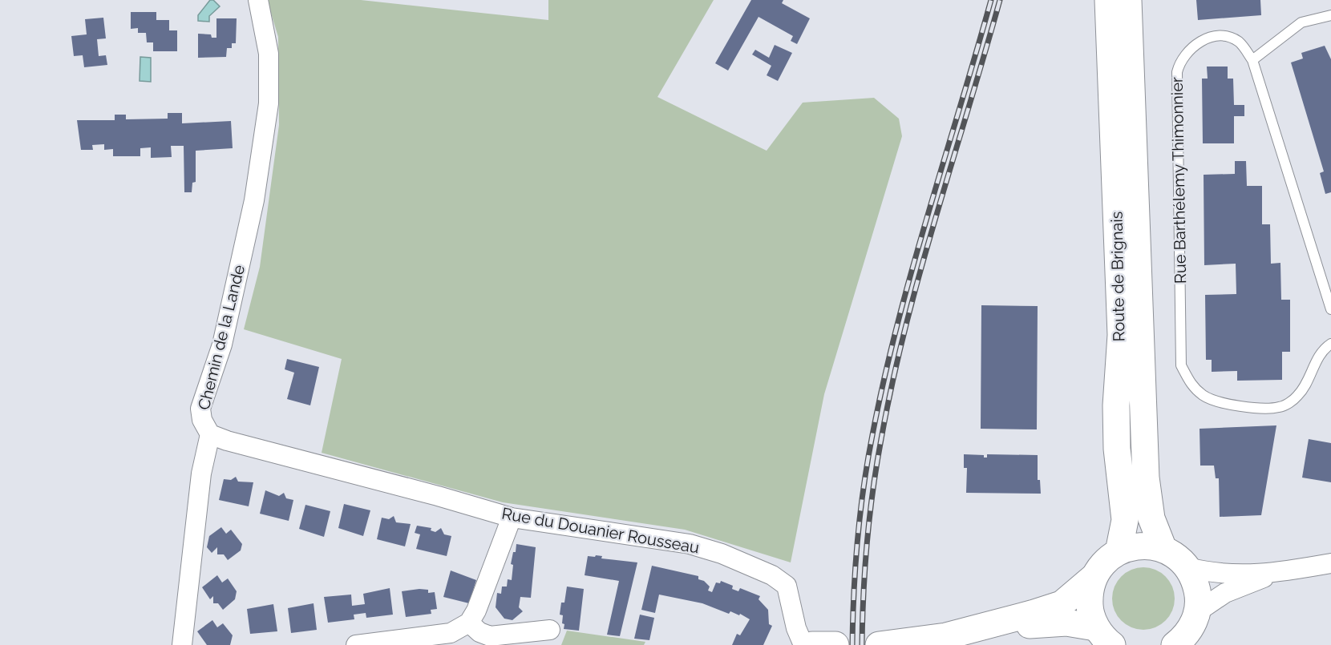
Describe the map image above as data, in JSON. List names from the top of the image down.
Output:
{
  "streets": {
    "main road": ["Route de Brignais"],
    "street": ["Chemin de la Lande", "Rue du Douanier Rousseau"],
    "lane": ["Rue Barthélemy Thimonnier"]
  },
  "crossings": [
    ["Chemin de la Lande", "Rue du Douanier Rousseau"]
  ]
}
